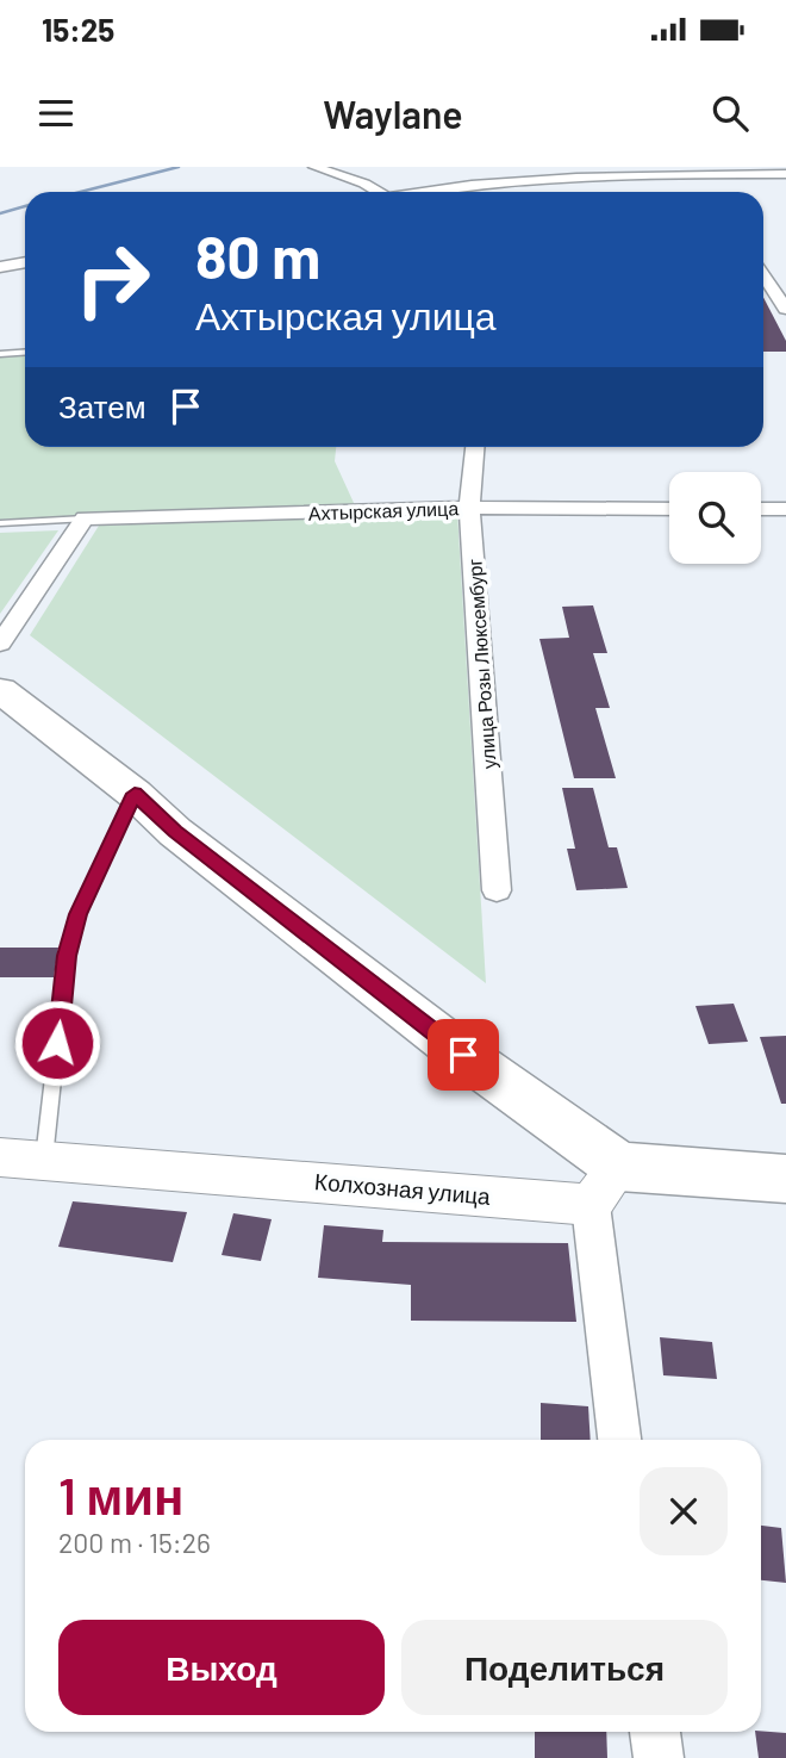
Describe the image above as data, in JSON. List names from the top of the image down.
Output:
{
  "streets": {
    "highway": ["Колхозная улица"],
    "street": ["Ахтырская улица", "улица Розы Люксембург"]
  },
  "crossings": [
    ["Ахтырская улица", "улица Розы Люксембург"]
  ],
  "page": {
    "status": "15:25",
    "header": "Waylane",
    "turn": ["80 m", "Ахтырская улица"],
    "then": "Затем",
    "heading": ["1 мин", "200 m · 15:26"],
    "buttons": ["Выход", "Поделиться"]
  }
}
